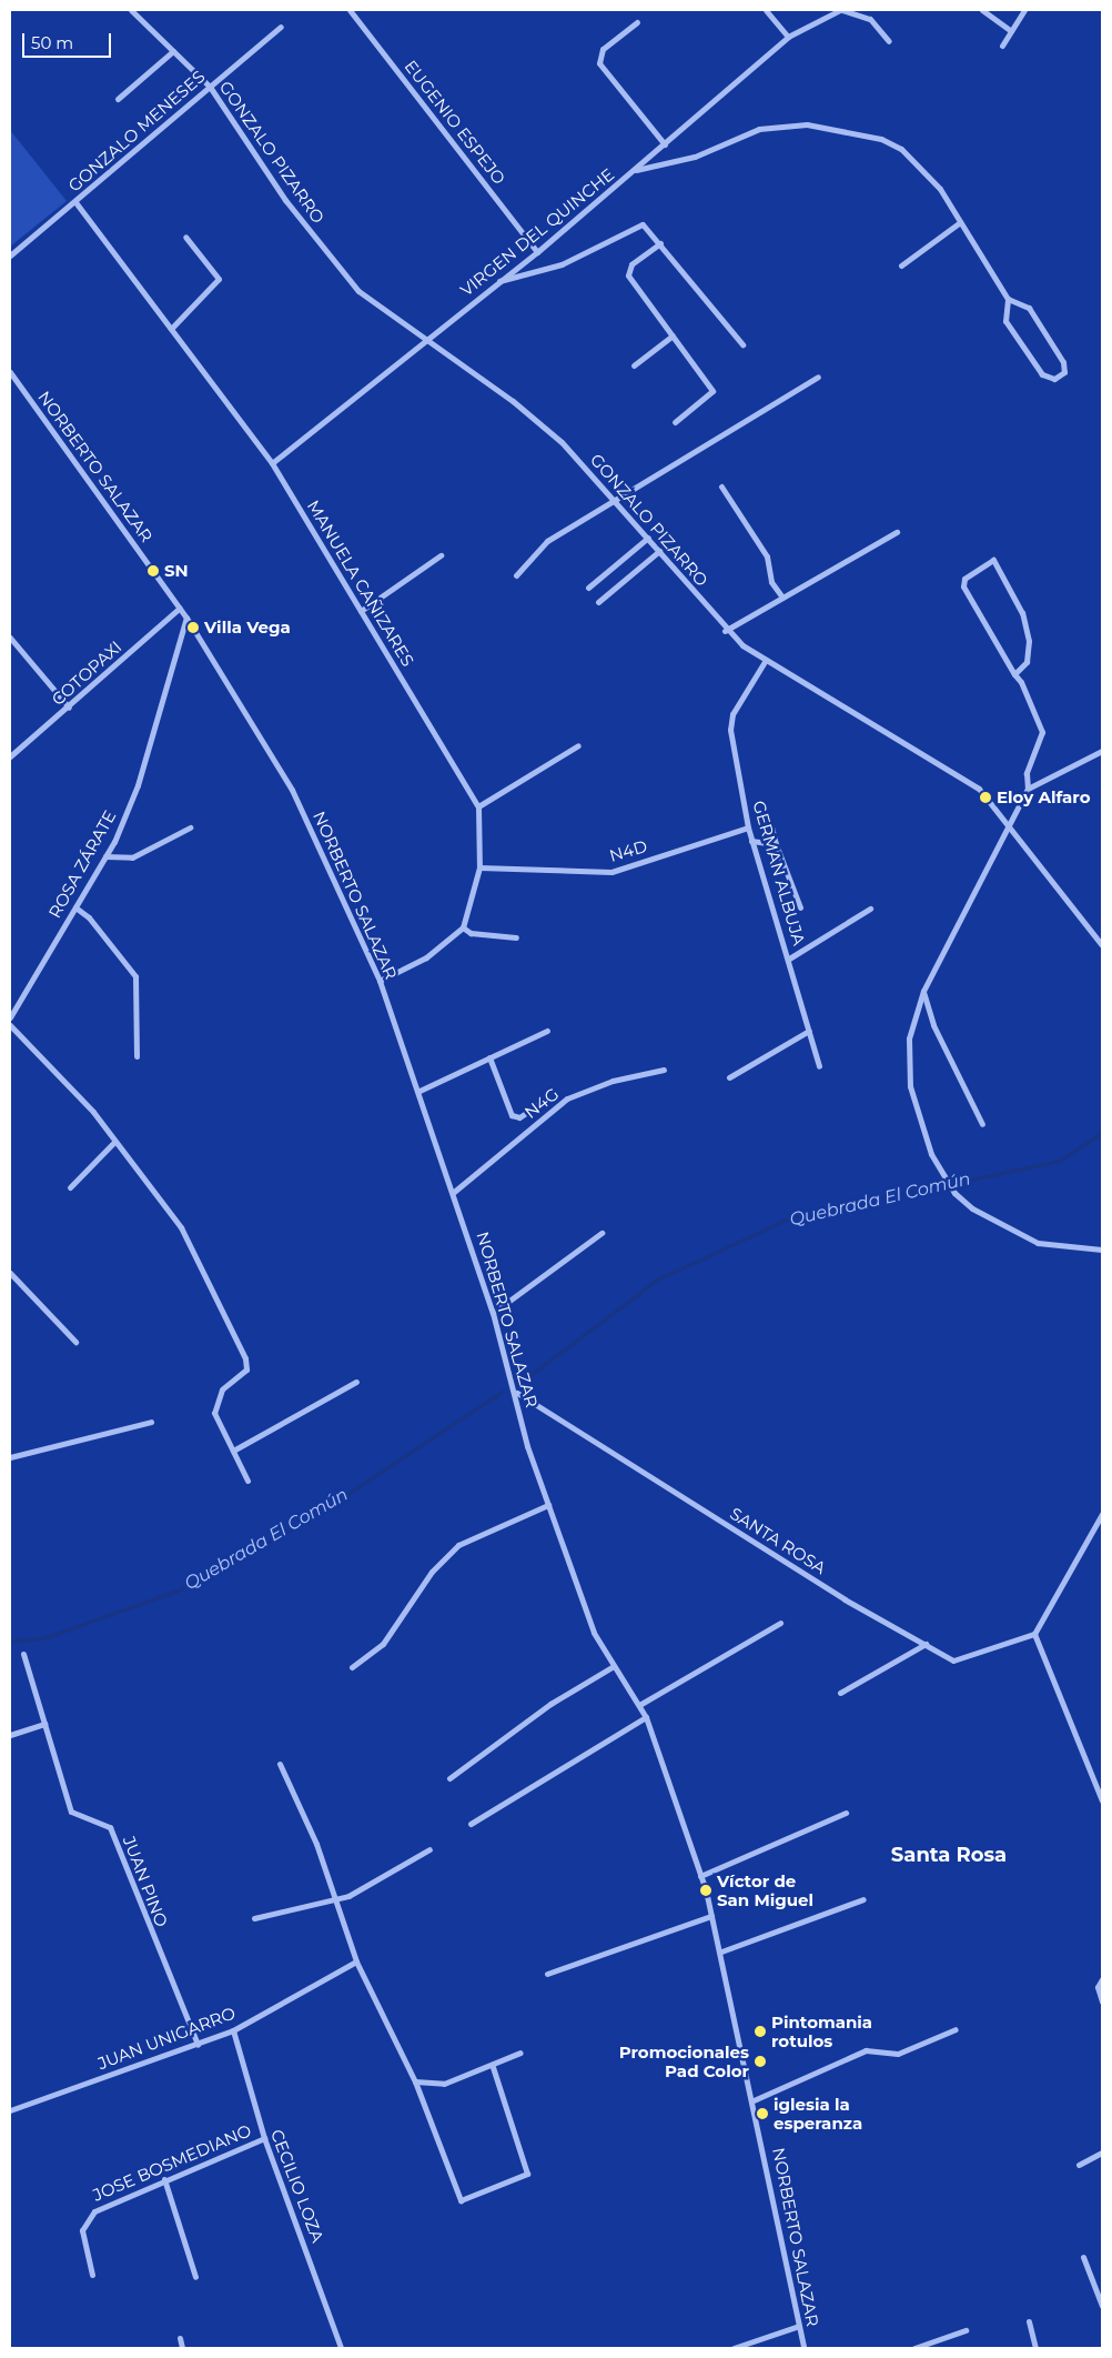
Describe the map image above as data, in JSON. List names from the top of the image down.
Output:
{
  "streets": {
    "street": [
      "EUGENIO ESPEJO",
      "GONZALO MENESES",
      "GONZALO PIZARRO",
      "VIRGEN DEL QUINCHE",
      "NORBERTO SALAZAR",
      "MANUELA CAÑIZARES",
      "COTOPAXI",
      "N4D",
      "ROSA ZÁRATE",
      "GERMAN ALBUJA",
      "N4G",
      "SANTA ROSA",
      "JUAN PINO",
      "JUAN UNIGARRO",
      "JOSE BOSMEDIANO",
      "CECILIO LOZA"
    ]
  },
  "crossings": [
    ["EUGENIO ESPEJO", "VIRGEN DEL QUINCHE"],
    ["GONZALO MENESES", "GONZALO PIZARRO"],
    ["GONZALO MENESES", "MANUELA CAÑIZARES"],
    ["GONZALO PIZARRO", "VIRGEN DEL QUINCHE"],
    ["GONZALO PIZARRO", "GERMAN ALBUJA"],
    ["VIRGEN DEL QUINCHE", "MANUELA CAÑIZARES"],
    ["NORBERTO SALAZAR", "COTOPAXI"],
    ["NORBERTO SALAZAR", "ROSA ZÁRATE"],
    ["NORBERTO SALAZAR", "N4G"],
    ["NORBERTO SALAZAR", "SANTA ROSA"],
    ["N4D", "GERMAN ALBUJA"],
    ["JUAN PINO", "JUAN UNIGARRO"],
    ["JUAN UNIGARRO", "CECILIO LOZA"],
    ["JOSE BOSMEDIANO", "CECILIO LOZA"]
  ],
  "districts": ["Santa Rosa"],
  "water": ["Quebrada El Común"],
  "places": [
    "SN",
    "Villa Vega",
    "Eloy Alfaro",
    "Víctor de San Miguel",
    "Pintomania rotulos",
    "Promocionales Pad Color",
    "iglesia la esperanza"
  ],
  "scale_bar": "50 m"
}
